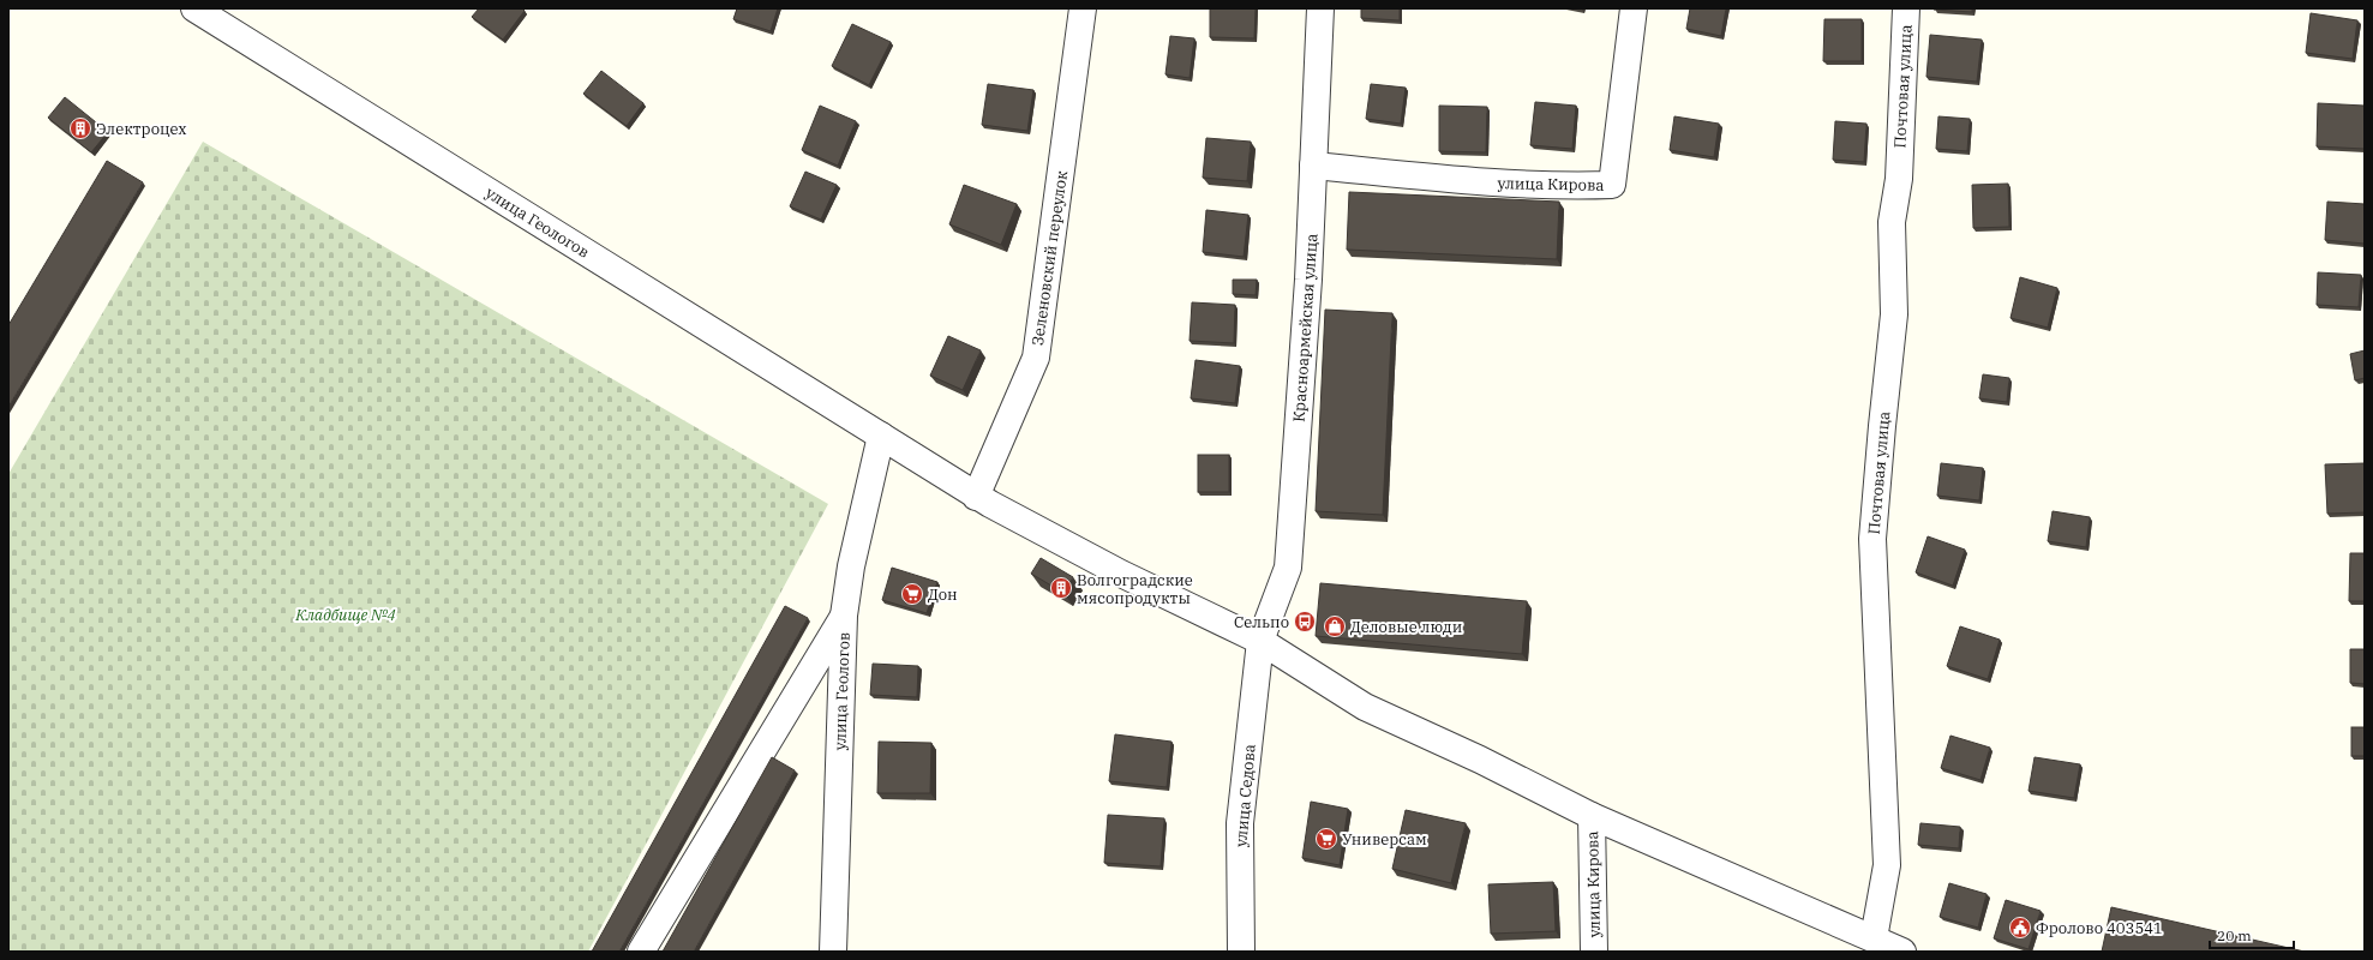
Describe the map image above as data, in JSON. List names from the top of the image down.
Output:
{
  "streets": {
    "street": [
      "Почтовая улица",
      "улица Кирова",
      "улица Геологов",
      "Зеленовский переулок",
      "Красноармейская улица",
      "улица Седова"
    ]
  },
  "crossings": [
    ["Почтовая улица", "улица Геологов"],
    ["улица Кирова", "улица Геологов"],
    ["улица Кирова", "Красноармейская улица"],
    ["улица Геологов", "Зеленовский переулок"],
    ["улица Геологов", "Красноармейская улица"],
    ["улица Геологов", "улица Седова"],
    ["Красноармейская улица", "улица Седова"]
  ],
  "parks": ["Кладбище №4"],
  "places": {
    "building": ["Электроцех", "Волгоградские мясопродукты"],
    "supermarket": ["Дон", "Универсам"],
    "bus stop": ["Сельпо"],
    "shop": ["Деловые люди"],
    "public building": ["Фролово 403541"]
  },
  "scale_bar": "20 m"
}
